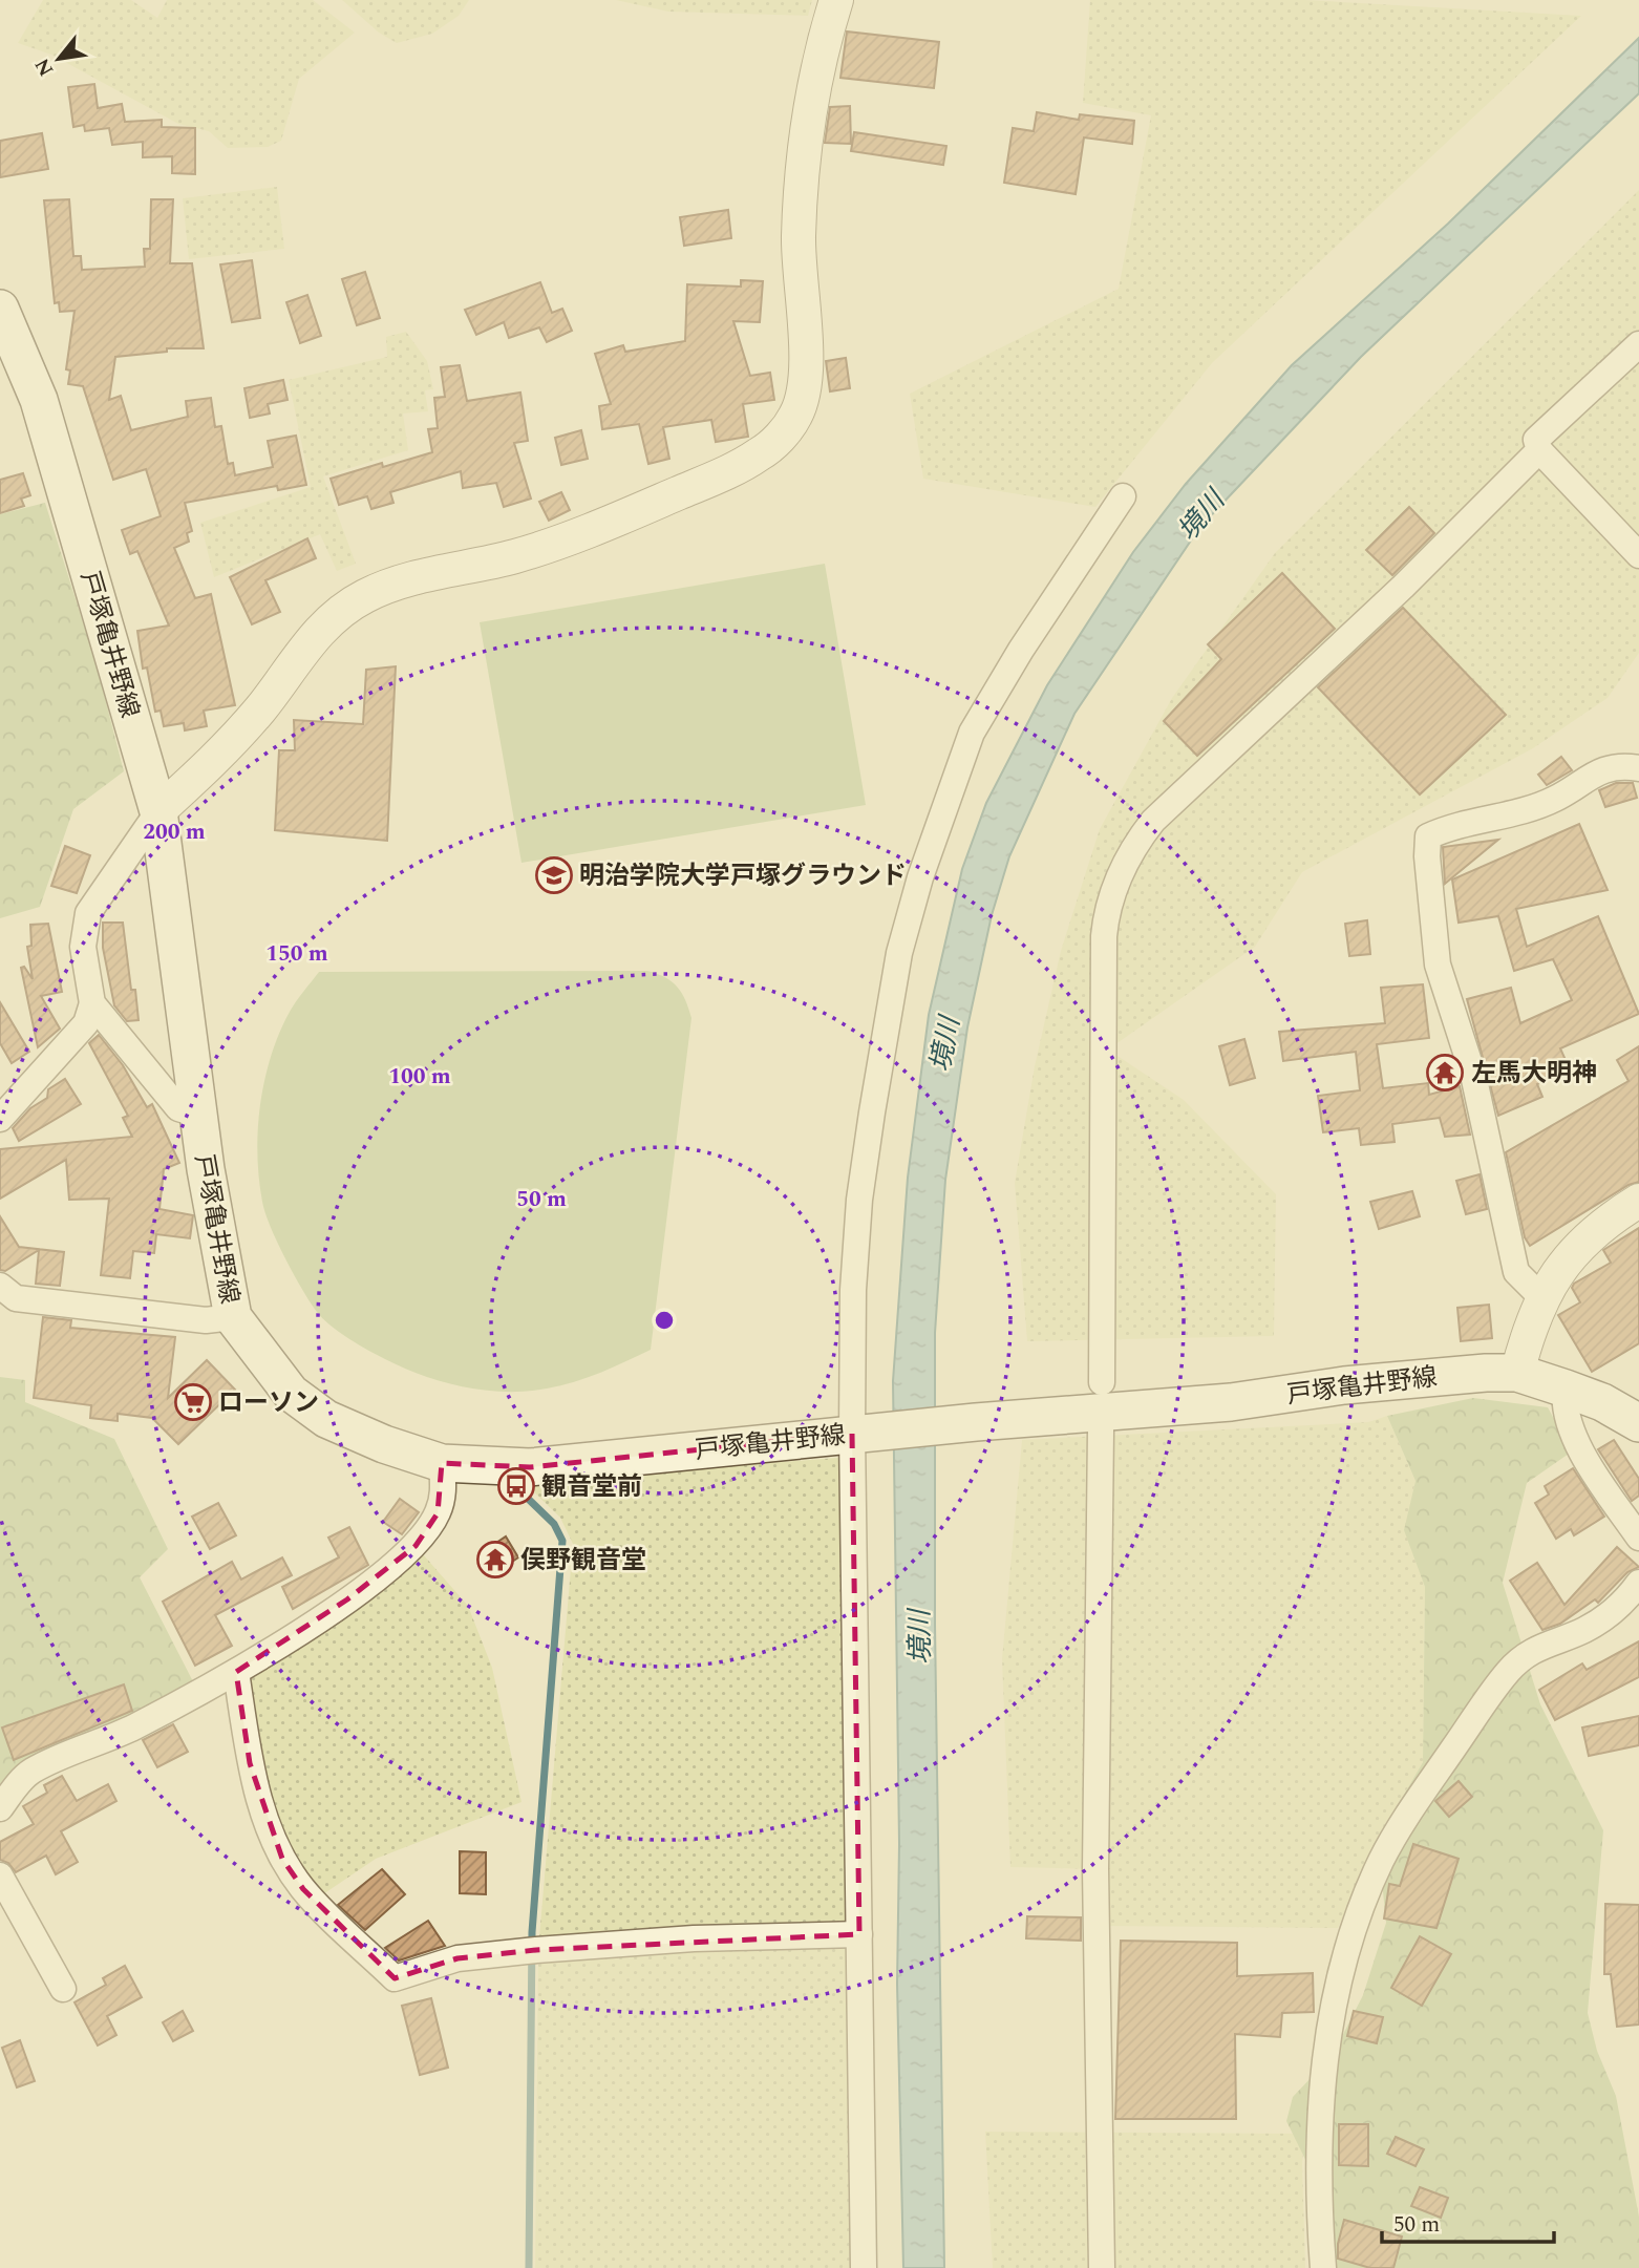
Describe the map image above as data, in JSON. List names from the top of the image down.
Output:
{
  "streets": {
    "main road": ["戸塚亀井野線"]
  },
  "water": ["境川"],
  "places": {
    "school or university": ["明治学院大学戸塚グラウンド"],
    "temple": ["左馬大明神", "俣野観音堂"],
    "supermarket": ["ローソン"],
    "bus stop": ["観音堂前"]
  },
  "scale_bar": "50 m",
  "north": "bottom left",
  "rings": [
    "200 m",
    "150 m",
    "100 m",
    "50 m"
  ]
}
